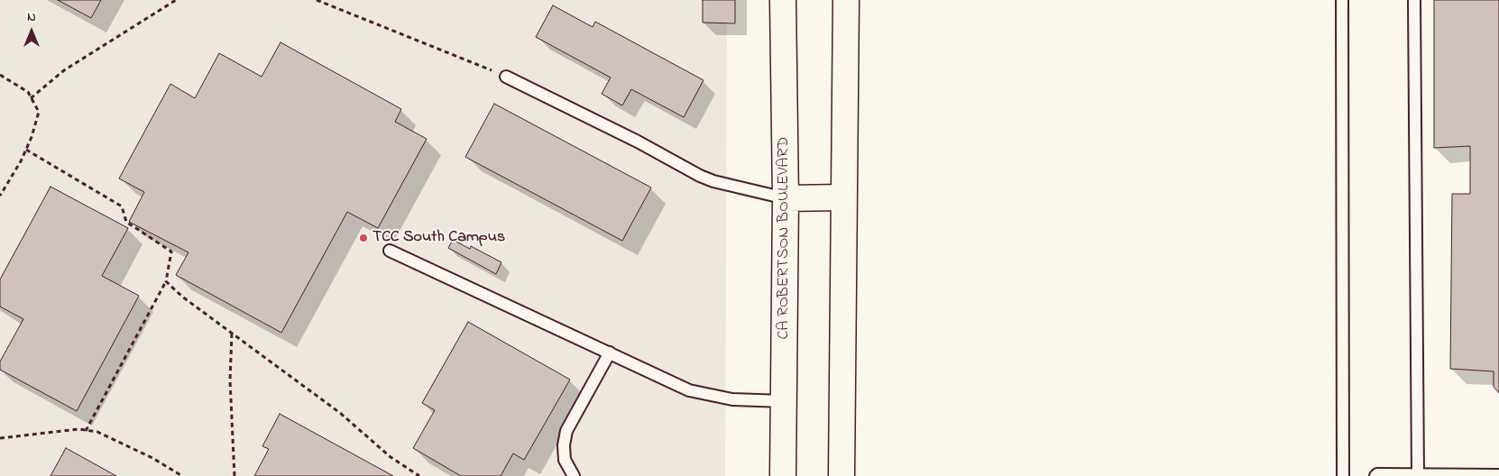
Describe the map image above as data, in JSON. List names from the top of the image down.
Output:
{
  "streets": {
    "street": ["CA ROBERTSON BOULEVARD"]
  },
  "places": ["TCC South Campus"],
  "north": "top"
}
